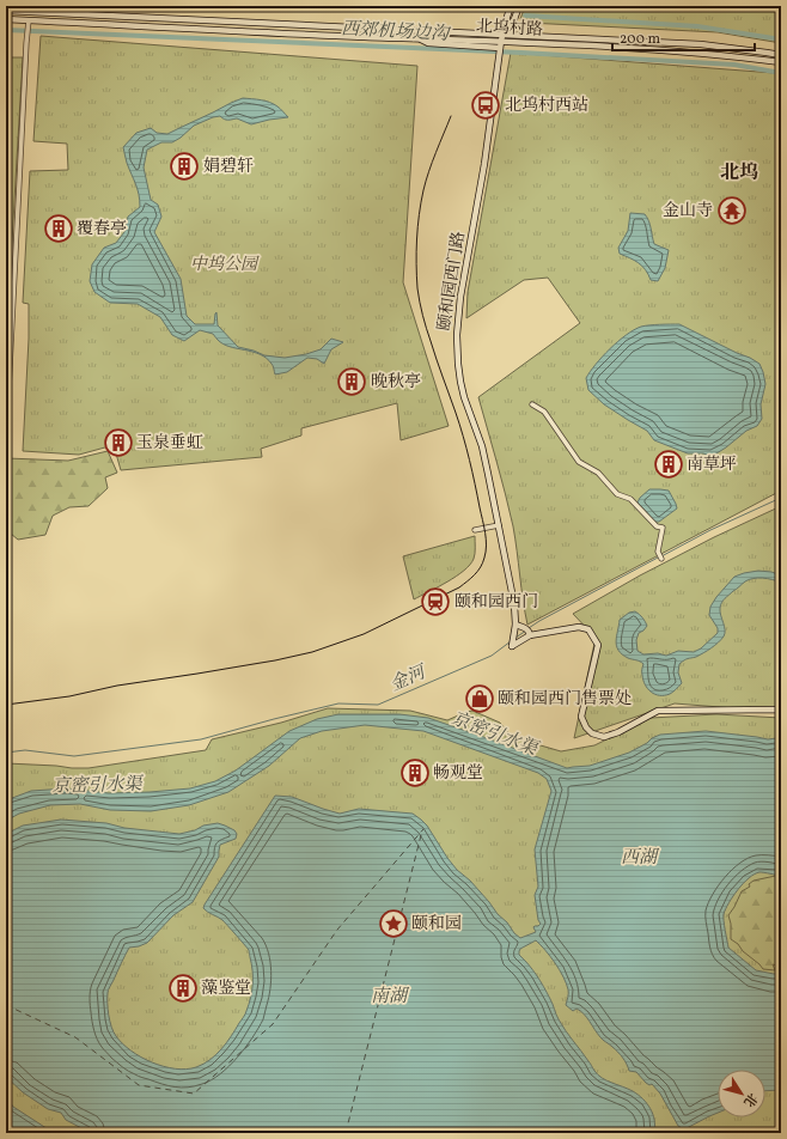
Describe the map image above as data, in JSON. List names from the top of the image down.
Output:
{
  "streets": {
    "main road": ["北坞村路", "颐和园西门路"]
  },
  "crossings": [
    ["北坞村路", "颐和园西门路"]
  ],
  "districts": ["北坞"],
  "water": [
    "西郊机场边沟",
    "金河",
    "京密引水渠",
    "西湖",
    "南湖"
  ],
  "parks": ["中坞公园"],
  "places": {
    "bus stop": ["北坞村西站"],
    "building": [
      "娟碧轩",
      "覆春亭",
      "晚秋亭",
      "玉泉垂虹",
      "南草坪",
      "畅观堂",
      "藻鉴堂"
    ],
    "temple": ["金山寺"],
    "station": ["颐和园西门"],
    "shop": ["颐和园西门售票处"],
    "place": ["颐和园"]
  },
  "scale_bar": "200 m",
  "north": "bottom right"
}
